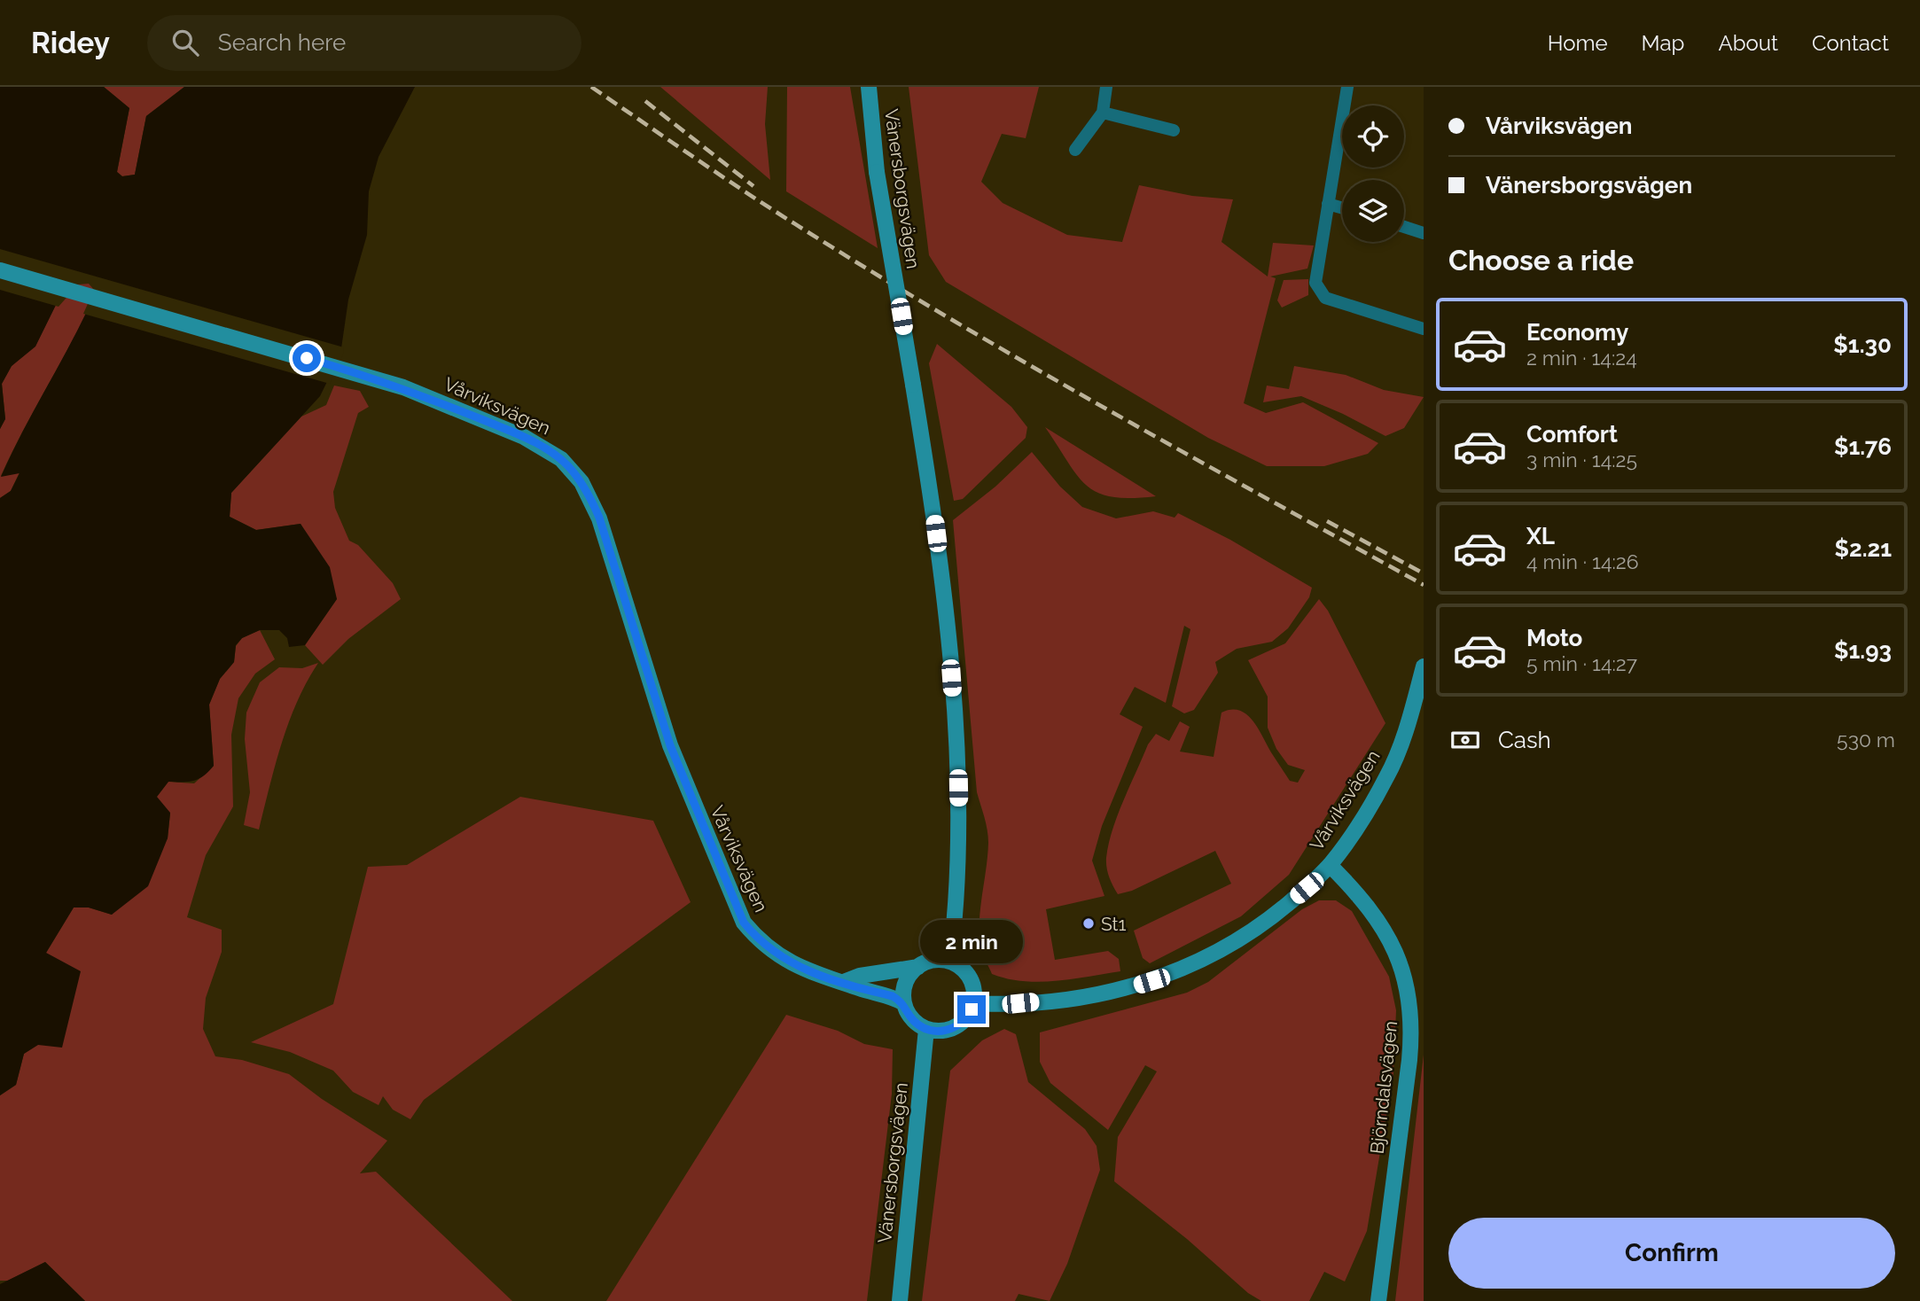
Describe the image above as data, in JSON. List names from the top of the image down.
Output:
{
  "streets": {
    "street": ["Vänersborgsvägen", "Vårviksvägen", "Björndalsvägen"]
  },
  "crossings": [
    ["Vänersborgsvägen", "Vårviksvägen"],
    ["Vårviksvägen", "Björndalsvägen"]
  ],
  "places": ["St1"],
  "page": {
    "header": "Ridey",
    "search": "Search here",
    "nav": [
      "Home",
      "Map",
      "About",
      "Contact"
    ],
    "banner": ["Vårviksvägen", "Vänersborgsvägen"],
    "heading": "Choose a ride",
    "list": [
      {
        "name": "Economy",
        "note": "2 min · 14:24",
        "value": "$1.30"
      },
      {
        "name": "Comfort",
        "note": "3 min · 14:25",
        "value": "$1.76"
      },
      {
        "name": "XL",
        "note": "4 min · 14:26",
        "value": "$2.21"
      },
      {
        "name": "Moto",
        "note": "5 min · 14:27",
        "value": "$1.93"
      }
    ],
    "pay": ["Cash", "530 m"],
    "bubble": "2 min",
    "buttons": "Confirm"
  }
}
